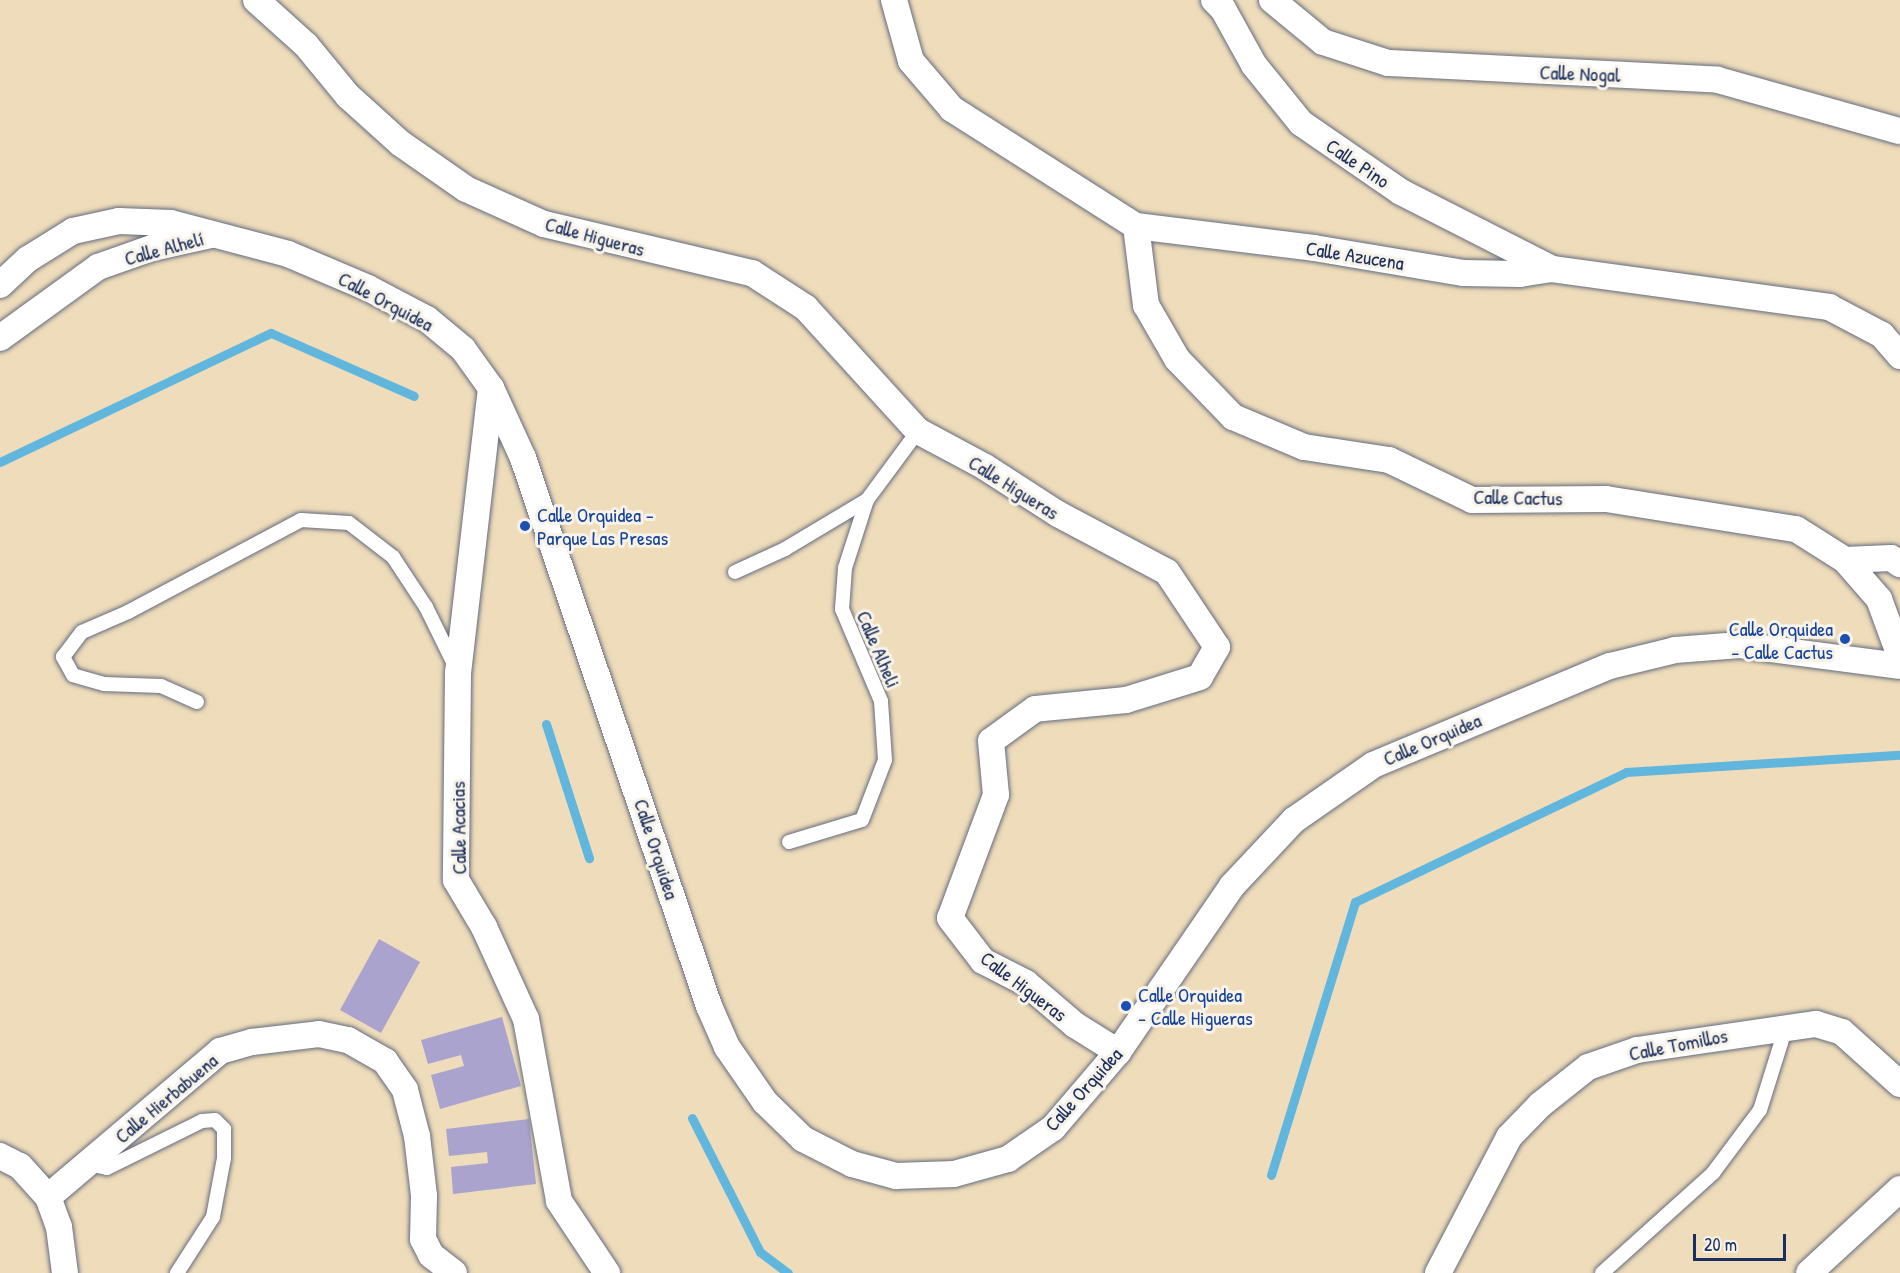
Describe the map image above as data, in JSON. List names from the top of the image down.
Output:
{
  "streets": {
    "street": [
      "Calle Nogal",
      "Calle Pino",
      "Calle Higueras",
      "Calle Alhelí",
      "Calle Azucena",
      "Calle Orquidea",
      "Calle Cactus",
      "Calle Acacias",
      "Calle Tomillos",
      "Calle Hierbabuena"
    ],
    "lane": ["Calle Alheli"]
  },
  "crossings": [
    ["Calle Pino", "Calle Azucena"],
    ["Calle Higueras", "Calle Orquidea"],
    ["Calle Higueras", "Calle Alheli"],
    ["Calle Alhelí", "Calle Orquidea"],
    ["Calle Azucena", "Calle Cactus"],
    ["Calle Orquidea", "Calle Acacias"]
  ],
  "places": ["Calle Orquidea - Parque Las Presas", "Calle Orquidea - Calle Cactus", "Calle Orquidea - Calle Higueras"],
  "scale_bar": "20 m"
}
